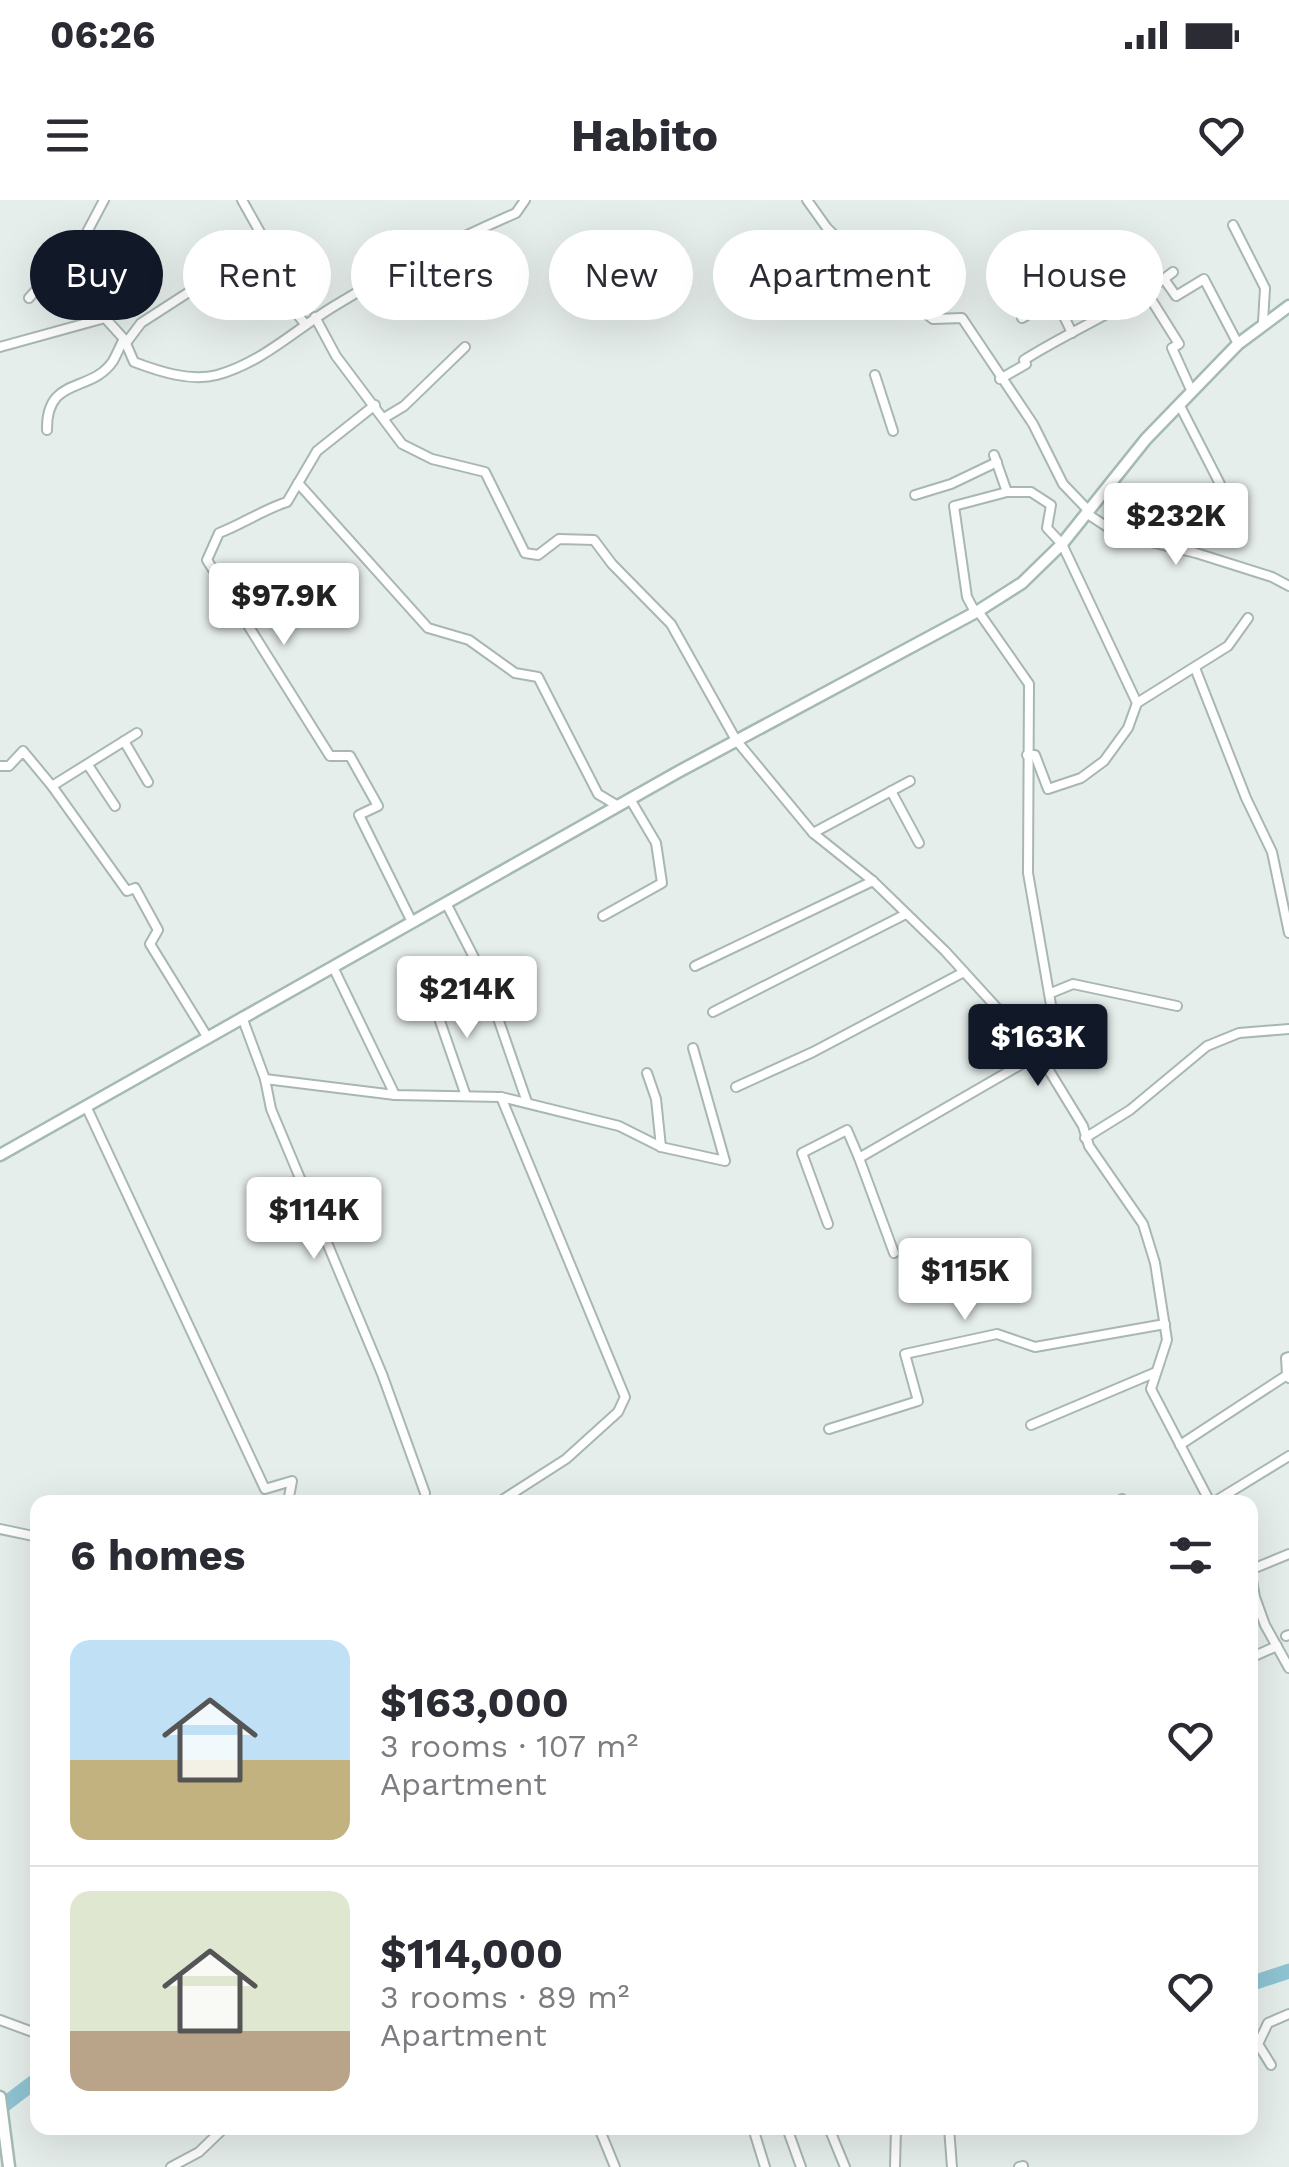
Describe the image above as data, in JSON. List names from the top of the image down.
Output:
{
  "page": {
    "status": "06:26",
    "header": "Habito",
    "chip": [
      "Buy",
      "Rent",
      "Filters",
      "New",
      "Apartment",
      "House"
    ],
    "price": [
      "$232K",
      "$97.9K",
      "$214K",
      "$163K",
      "$114K",
      "$115K"
    ],
    "heading": "6 homes",
    "list": [
      {
        "name": "$163,000",
        "note": "3 rooms · 107 m² · Apartment"
      },
      {
        "name": "$114,000",
        "note": "3 rooms · 89 m² · Apartment"
      }
    ]
  }
}
